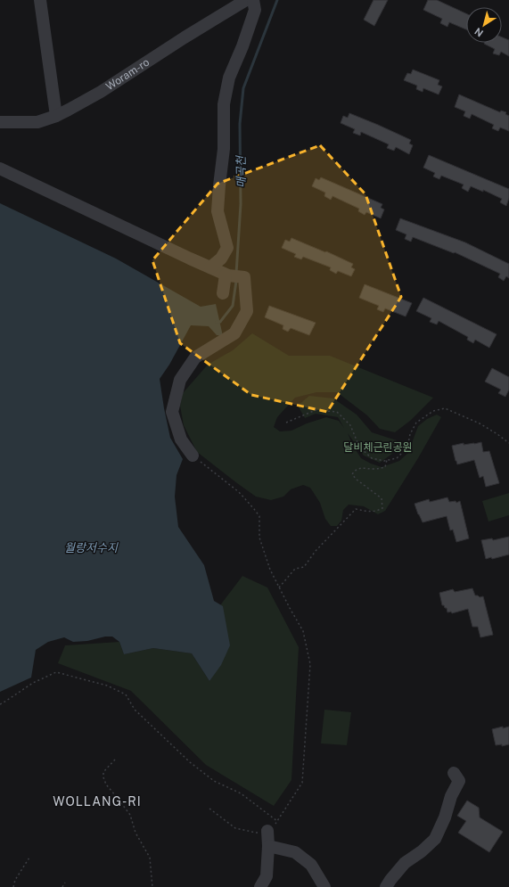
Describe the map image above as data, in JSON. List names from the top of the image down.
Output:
{
  "streets": {
    "street": ["Woram-ro"]
  },
  "districts": ["WOLLANG-RI"],
  "water": ["매곡천", "월랑저수지"],
  "parks": ["달비체근린공원"],
  "north": "bottom left"
}
